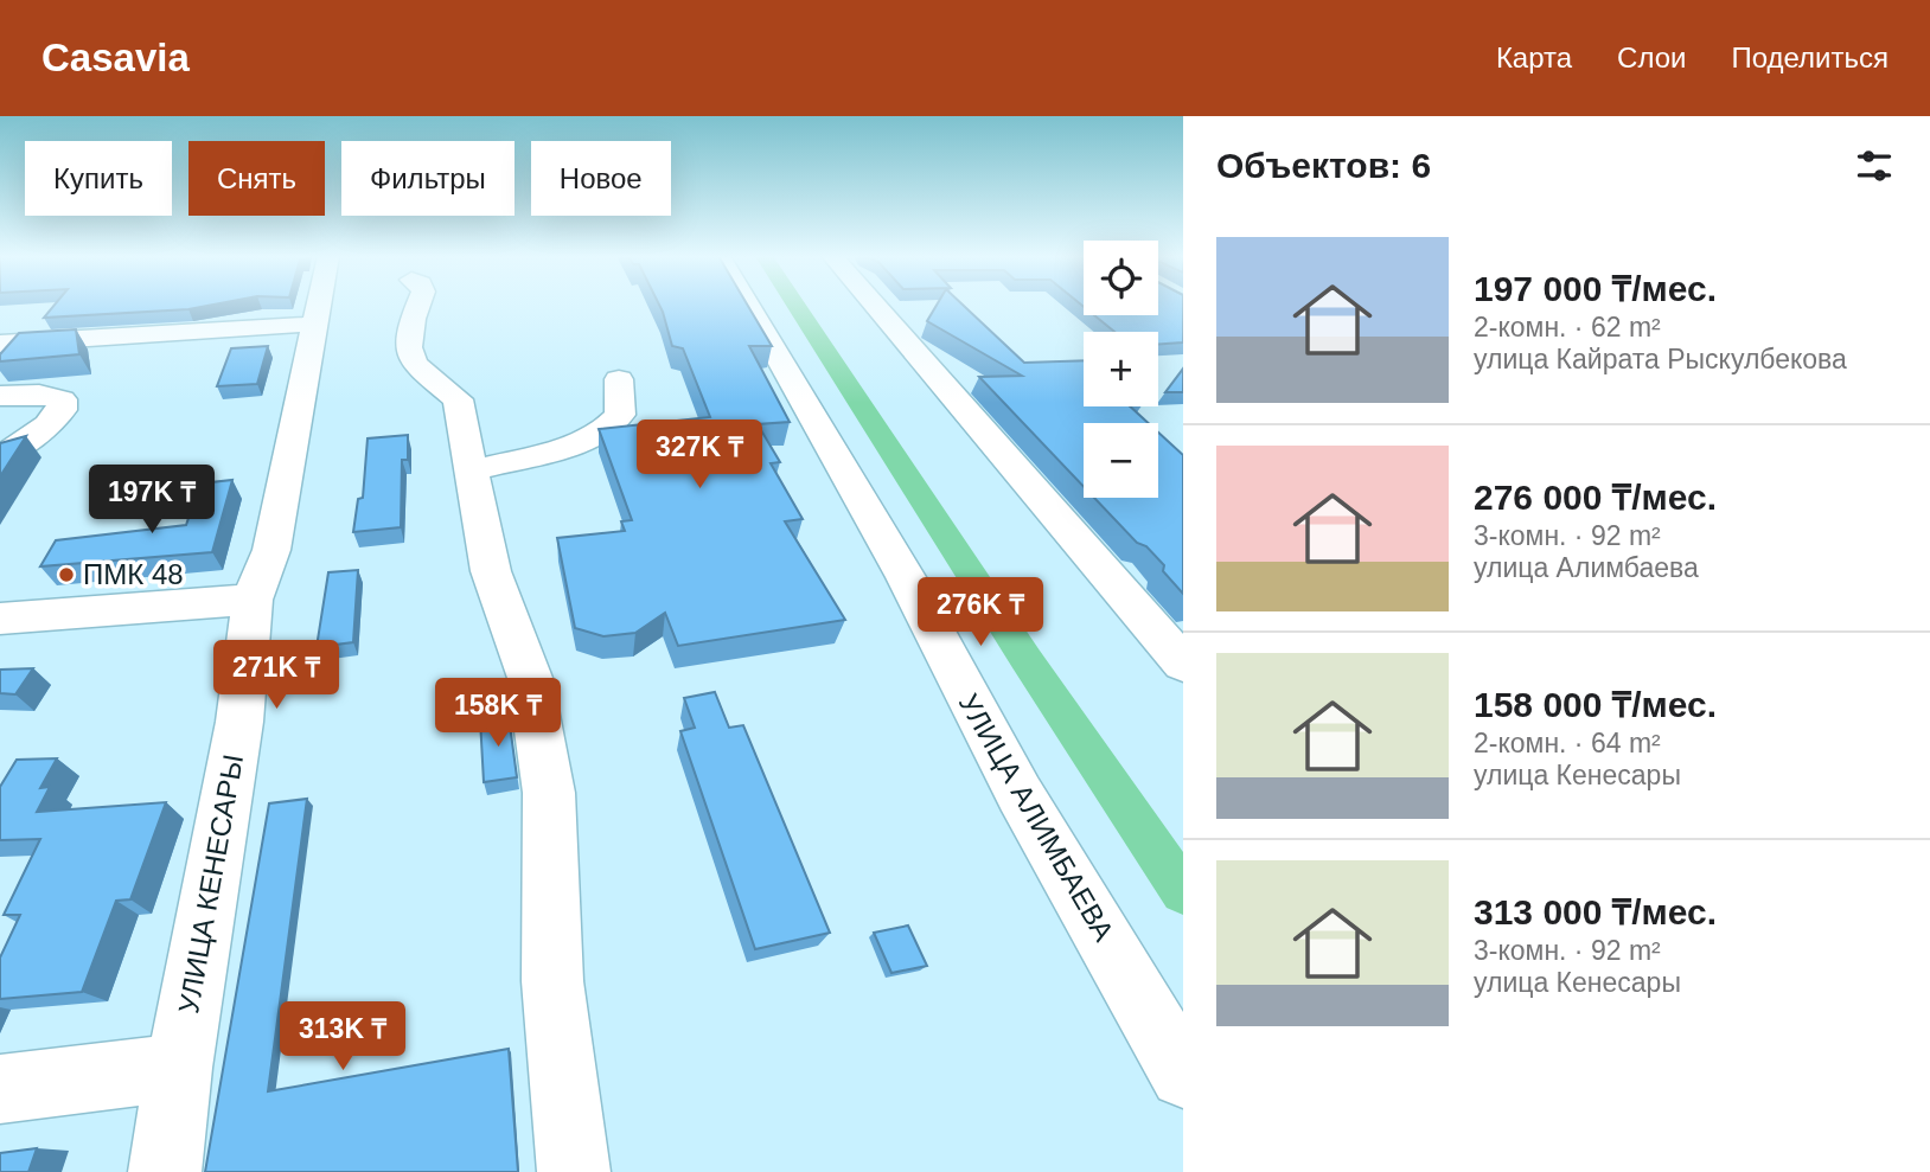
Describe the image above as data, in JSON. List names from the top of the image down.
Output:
{
  "streets": {
    "street": ["УЛИЦА АЛИМБАЕВА", "УЛИЦА КЕНЕСАРЫ"]
  },
  "places": ["ПМК 48"],
  "page": {
    "header": "Casavia",
    "nav": ["Карта", "Слои", "Поделиться"],
    "heading": "Объектов: 6",
    "chip": [
      "Купить",
      "Снять",
      "Фильтры",
      "Новое"
    ],
    "list": [
      {
        "name": "197 000 ₸/мес.",
        "note": "2-комн. · 62 m² · улица Кайрата Рыскулбекова"
      },
      {
        "name": "276 000 ₸/мес.",
        "note": "3-комн. · 92 m² · улица Алимбаева"
      },
      {
        "name": "158 000 ₸/мес.",
        "note": "2-комн. · 64 m² · улица Кенесары"
      },
      {
        "name": "313 000 ₸/мес.",
        "note": "3-комн. · 92 m² · улица Кенесары"
      }
    ],
    "map_buttons": ["+", "−"],
    "price": [
      "327K ₸",
      "197K ₸",
      "276K ₸",
      "271K ₸",
      "158K ₸",
      "313K ₸"
    ]
  }
}
